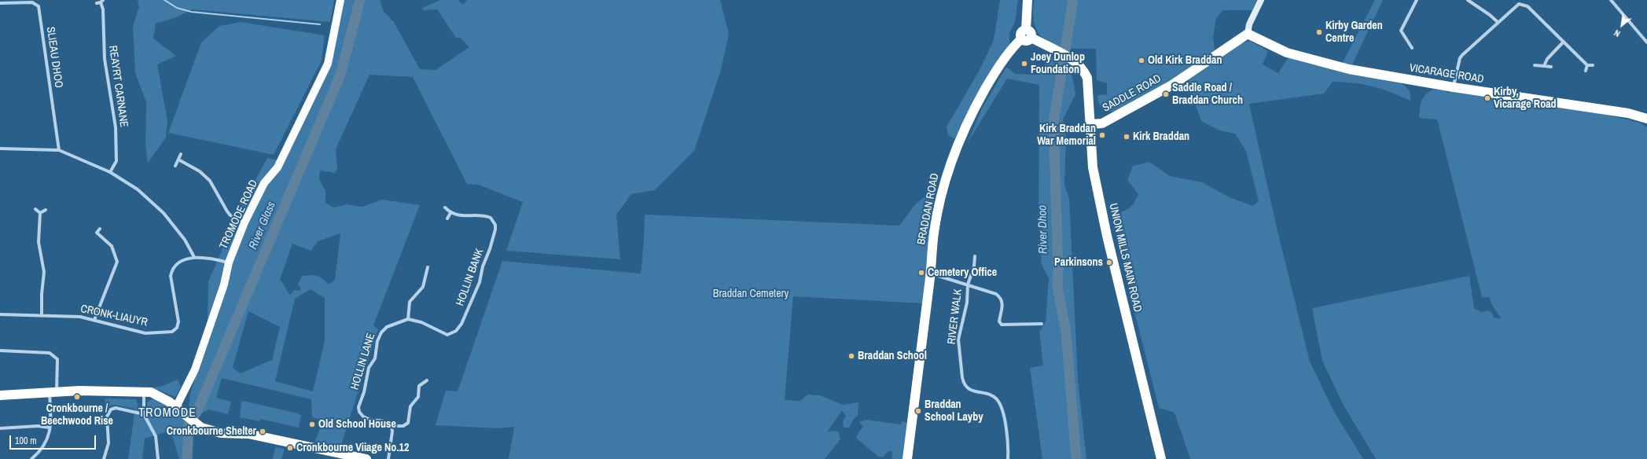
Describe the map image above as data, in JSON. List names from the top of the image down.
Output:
{
  "streets": {
    "highway": [
      "VICARAGE ROAD",
      "SADDLE ROAD",
      "BRADDAN ROAD",
      "UNION MILLS MAIN ROAD"
    ],
    "main road": ["TROMODE ROAD"],
    "street": [
      "SLIEAU DHOO",
      "REAYRT CARNANE",
      "HOLLIN BANK",
      "CRONK-LIAUYR",
      "RIVER WALK",
      "HOLLIN LANE"
    ]
  },
  "crossings": [
    ["VICARAGE ROAD", "SADDLE ROAD"],
    ["SADDLE ROAD", "UNION MILLS MAIN ROAD"],
    ["BRADDAN ROAD", "UNION MILLS MAIN ROAD"],
    ["TROMODE ROAD", "CRONK-LIAUYR"],
    ["HOLLIN BANK", "HOLLIN LANE"]
  ],
  "districts": ["TROMODE"],
  "water": ["River Glass", "River Dhoo"],
  "parks": ["Braddan Cemetery"],
  "places": [
    "Kirby Garden Centre",
    "Old Kirk Braddan",
    "Joey Dunlop Foundation",
    "Saddle Road / Braddan Church",
    "Kirby, Vicarage Road",
    "Kirk Braddan War Memorial",
    "Kirk Braddan",
    "Parkinsons",
    "Cemetery Office",
    "Braddan School",
    "Cronkbourne / Beechwood Rise",
    "Braddan School Layby",
    "Old School House",
    "Cronkbourne Shelter",
    "Cronkbourne Viiage No.12"
  ],
  "scale_bar": "100 m",
  "north": "bottom left"
}
